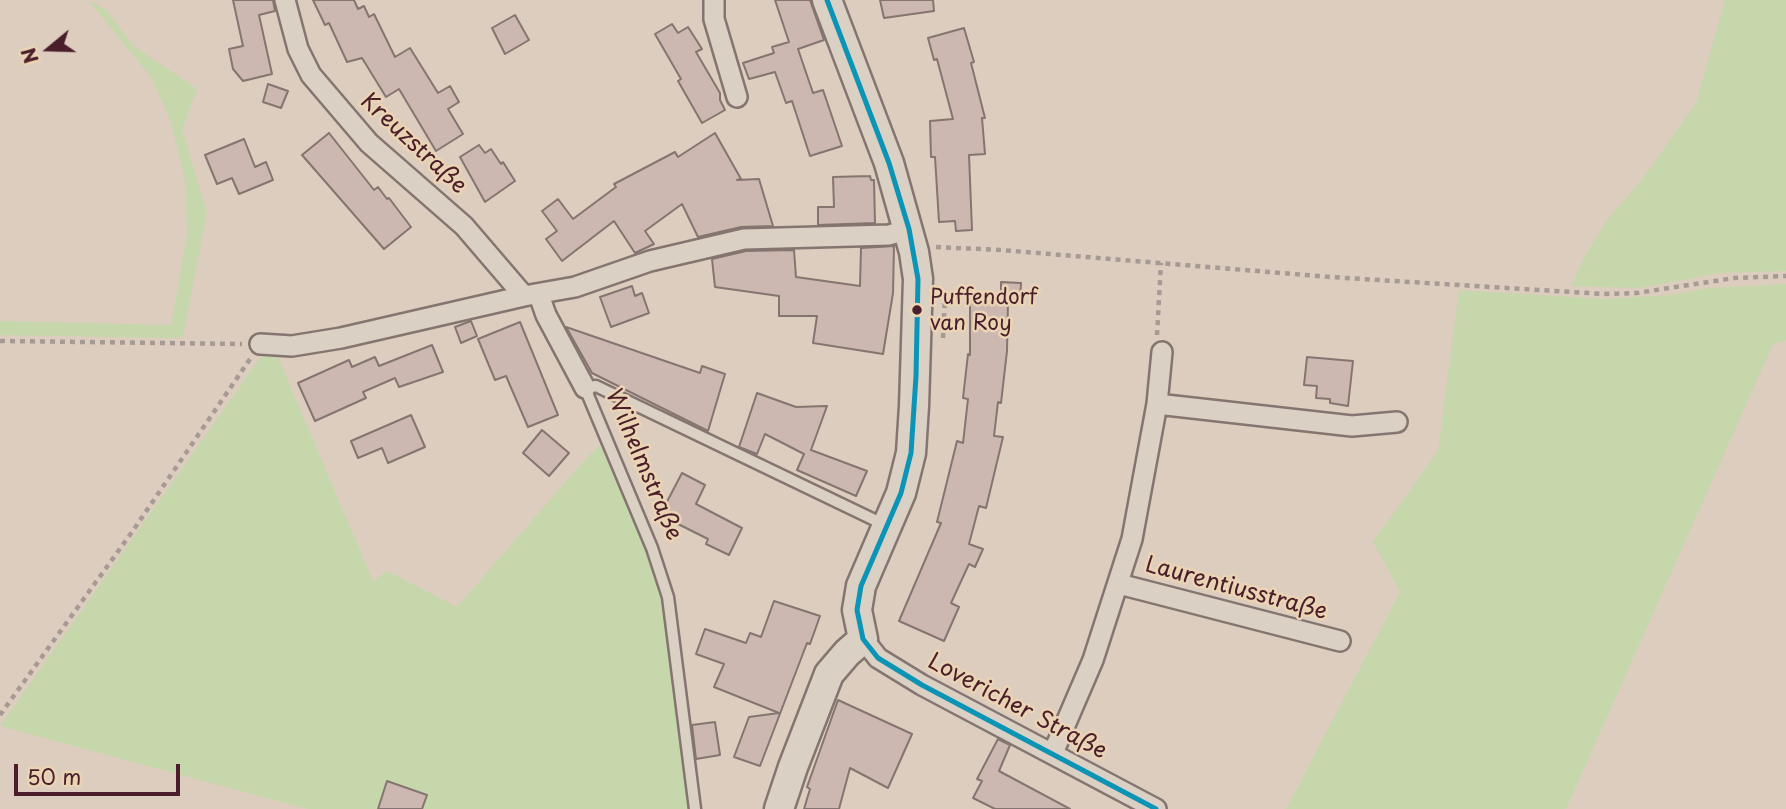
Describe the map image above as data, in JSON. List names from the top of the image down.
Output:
{
  "streets": {
    "street": ["Kreuzstraße", "Laurentiusstraße", "Lovericher Straße"],
    "lane": ["Wilhelmstraße"]
  },
  "crossings": [
    ["Kreuzstraße", "Wilhelmstraße"],
    ["Laurentiusstraße", "Lovericher Straße"]
  ],
  "places": ["Puffendorf van Roy"],
  "scale_bar": "50 m",
  "north": "left"
}
